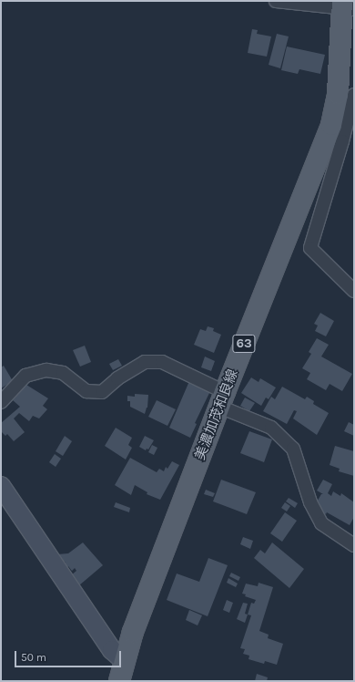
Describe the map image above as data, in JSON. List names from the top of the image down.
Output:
{
  "streets": {
    "main road": ["63", "美濃加茂和良線"]
  },
  "scale_bar": "50 m"
}
